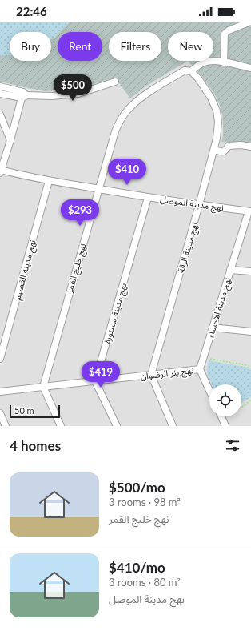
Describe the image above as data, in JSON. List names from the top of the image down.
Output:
{
  "streets": {
    "street": [
      "نهج مدينة الموصل",
      "نهج مدينة الرقة",
      "نهج خليج القمر",
      "نهج مدينة القصيم",
      "نهج مدينة الاحساء",
      "نهج مدينة مستورة",
      "نهج بئر الرضوان"
    ]
  },
  "crossings": [
    ["نهج مدينة الموصل", "نهج مدينة الرقة"],
    ["نهج مدينة الموصل", "نهج خليج القمر"],
    ["نهج مدينة الموصل", "نهج مدينة القصيم"],
    ["نهج مدينة الموصل", "نهج مدينة الاحساء"],
    ["نهج مدينة الموصل", "نهج مدينة مستورة"],
    ["نهج مدينة الرقة", "نهج خليج القمر"],
    ["نهج مدينة الرقة", "نهج بئر الرضوان"],
    ["نهج خليج القمر", "نهج بئر الرضوان"],
    ["نهج مدينة الاحساء", "نهج بئر الرضوان"],
    ["نهج مدينة مستورة", "نهج بئر الرضوان"]
  ],
  "scale_bar": "50 m",
  "page": {
    "status": "22:46",
    "chip": [
      "Buy",
      "Rent",
      "Filters",
      "New"
    ],
    "price": [
      "$500",
      "$410",
      "$293",
      "$419"
    ],
    "scale": "50 m",
    "heading": "4 homes",
    "list": [
      {
        "name": "$500/mo",
        "note": "3 rooms · 98 m² · نهج خليج القمر"
      },
      {
        "name": "$410/mo",
        "note": "3 rooms · 80 m² · نهج مدينة الموصل"
      }
    ]
  }
}
